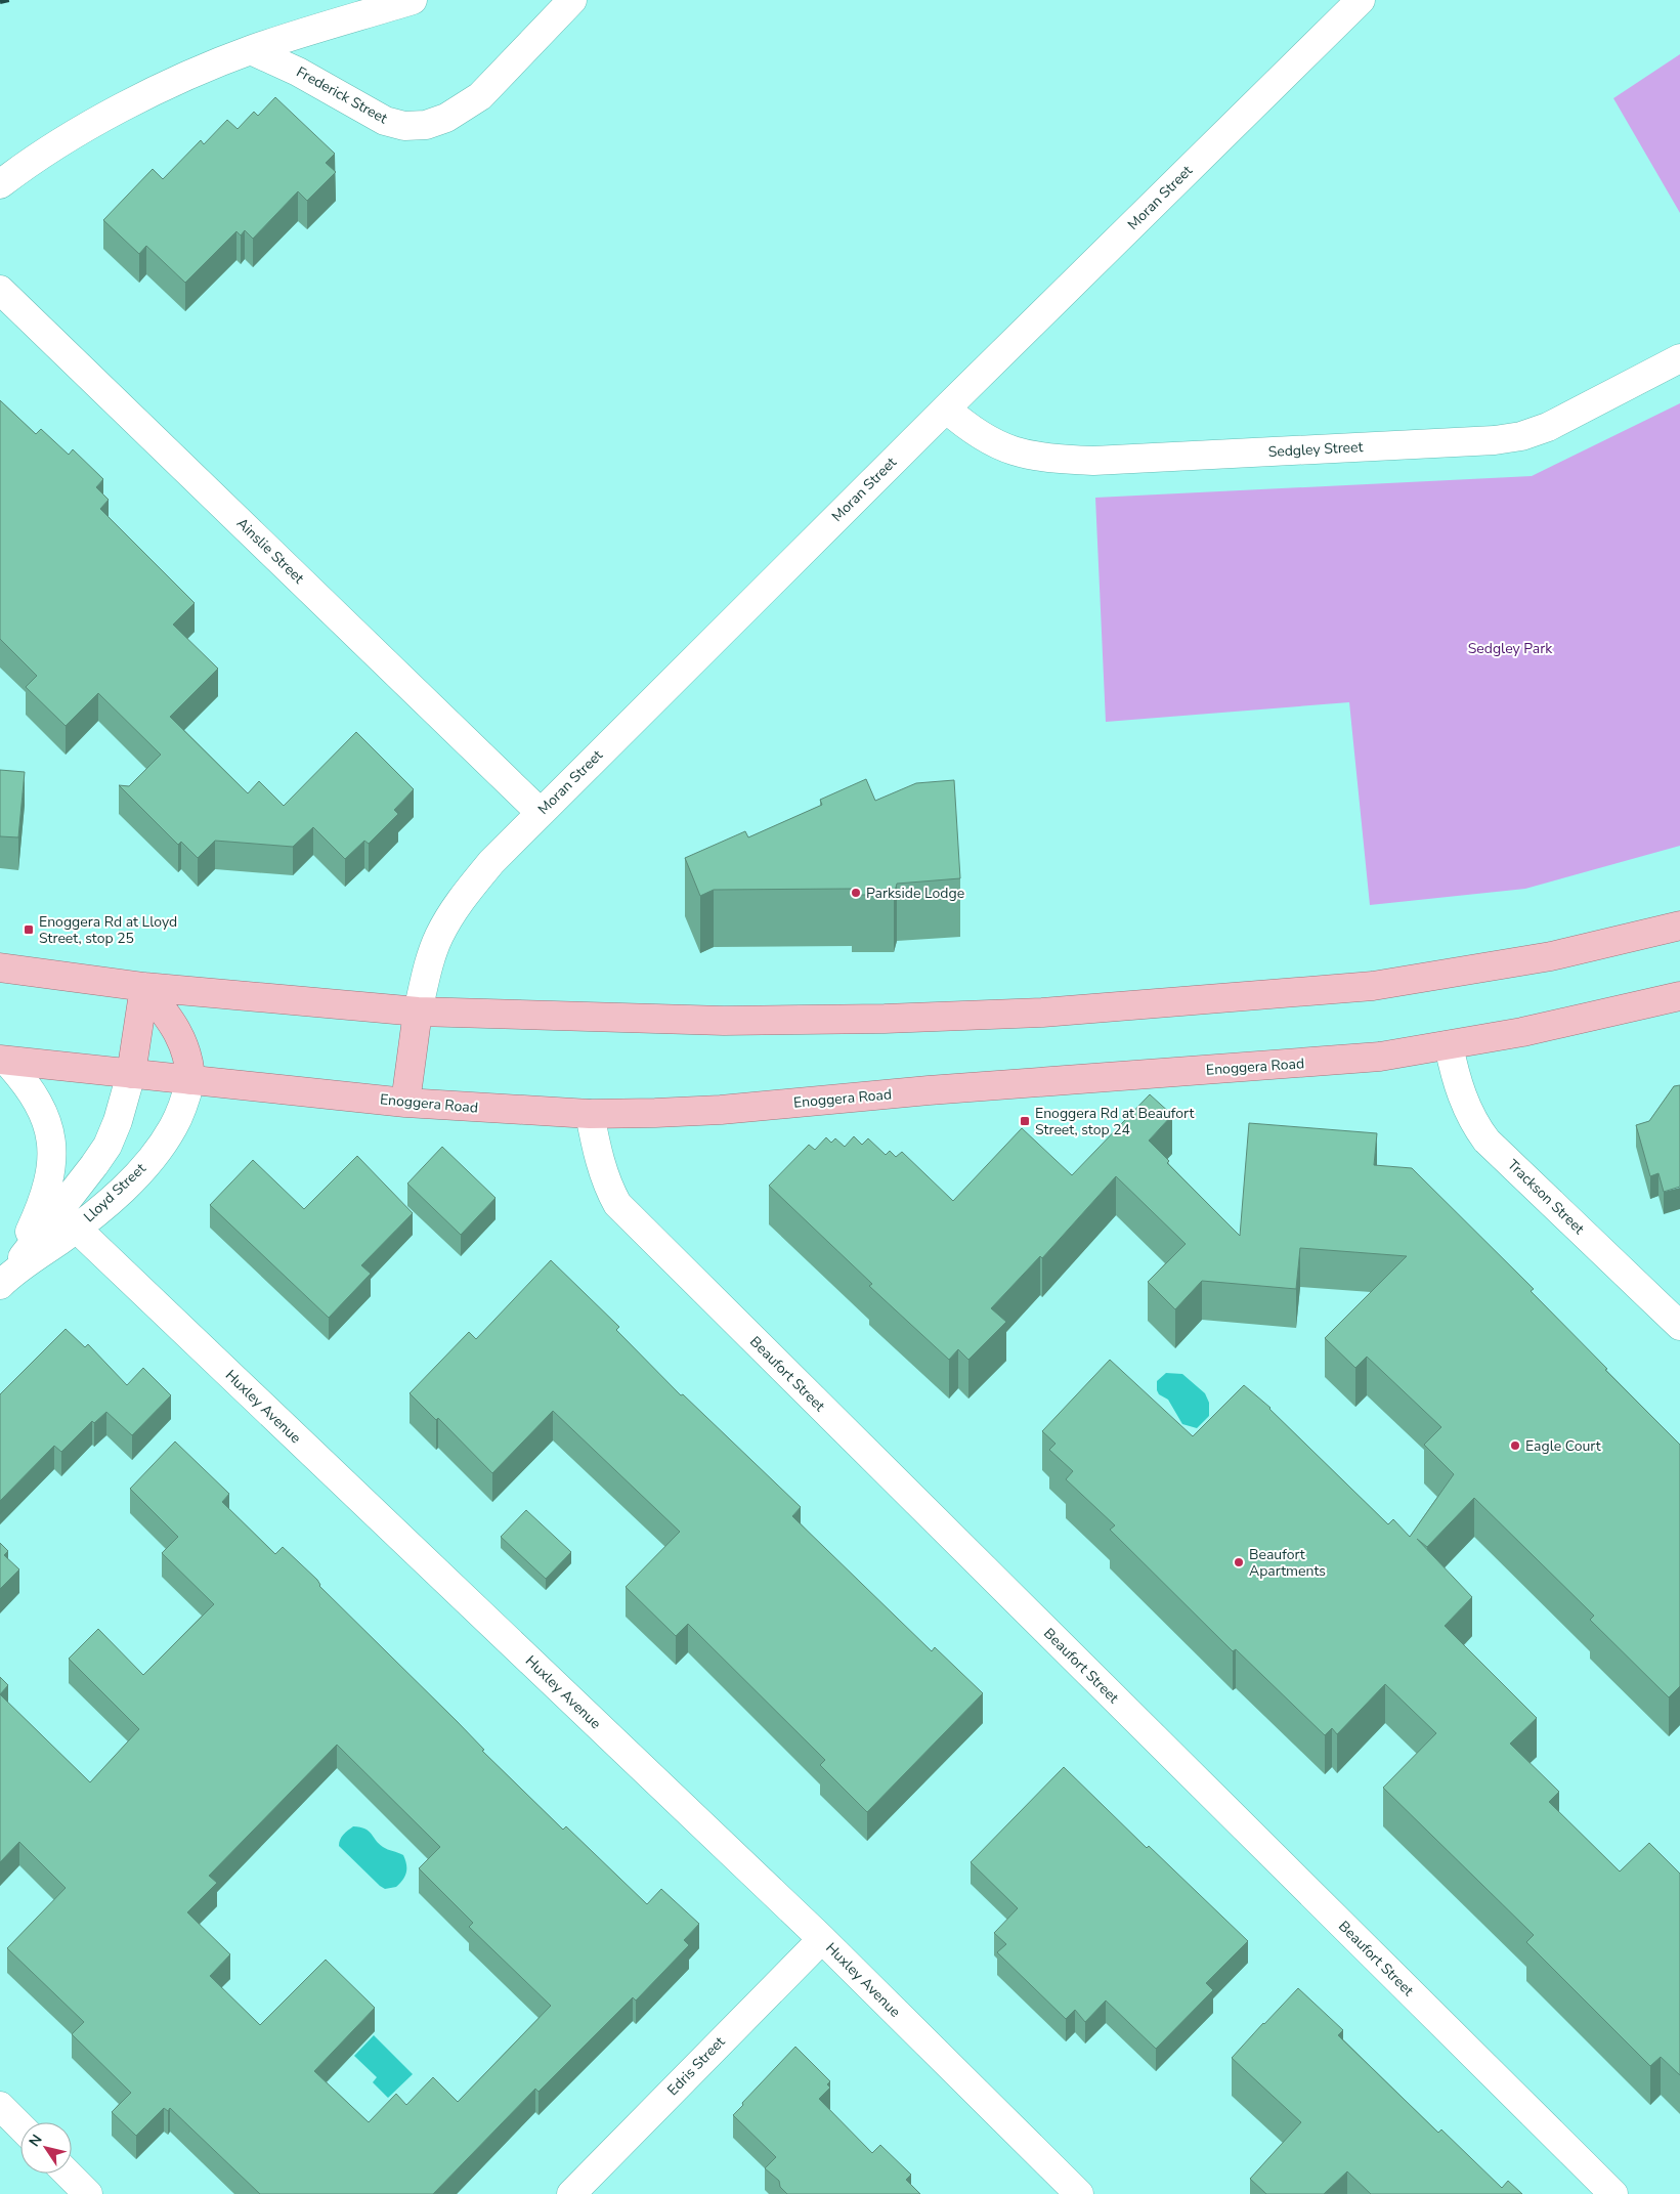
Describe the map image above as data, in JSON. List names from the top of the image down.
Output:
{
  "streets": {
    "main road": ["Enoggera Road"],
    "street": [
      "Frederick Street",
      "Moran Street",
      "Sedgley Street",
      "Ainslie Street",
      "Lloyd Street",
      "Trackson Street",
      "Beaufort Street",
      "Huxley Avenue",
      "Edris Street"
    ]
  },
  "crossings": [
    ["Moran Street", "Sedgley Street"],
    ["Moran Street", "Ainslie Street"],
    ["Enoggera Road", "Lloyd Street"],
    ["Enoggera Road", "Trackson Street"],
    ["Enoggera Road", "Beaufort Street"],
    ["Lloyd Street", "Huxley Avenue"],
    ["Huxley Avenue", "Edris Street"]
  ],
  "parks": ["Sedgley Park"],
  "places": {
    "other": ["Parkside Lodge", "Eagle Court", "Beaufort Apartments"],
    "transit": ["Enoggera Rd at Lloyd Street, stop 25", "Enoggera Rd at Beaufort Street, stop 24"]
  },
  "north": "top left"
}
